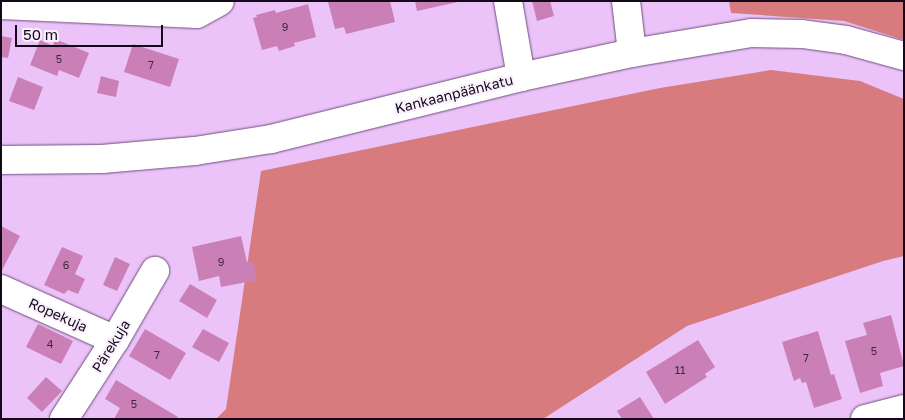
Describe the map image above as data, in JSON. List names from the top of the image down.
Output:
{
  "streets": {
    "street": ["Kankaanpäänkatu", "Ropekuja", "Pärekuja"]
  },
  "crossings": [
    ["Ropekuja", "Pärekuja"]
  ],
  "house_numbers": [
    "9",
    "5",
    "7",
    "9",
    "6",
    "4",
    "5",
    "7",
    "7",
    "11",
    "5"
  ],
  "scale_bar": "50 m"
}
